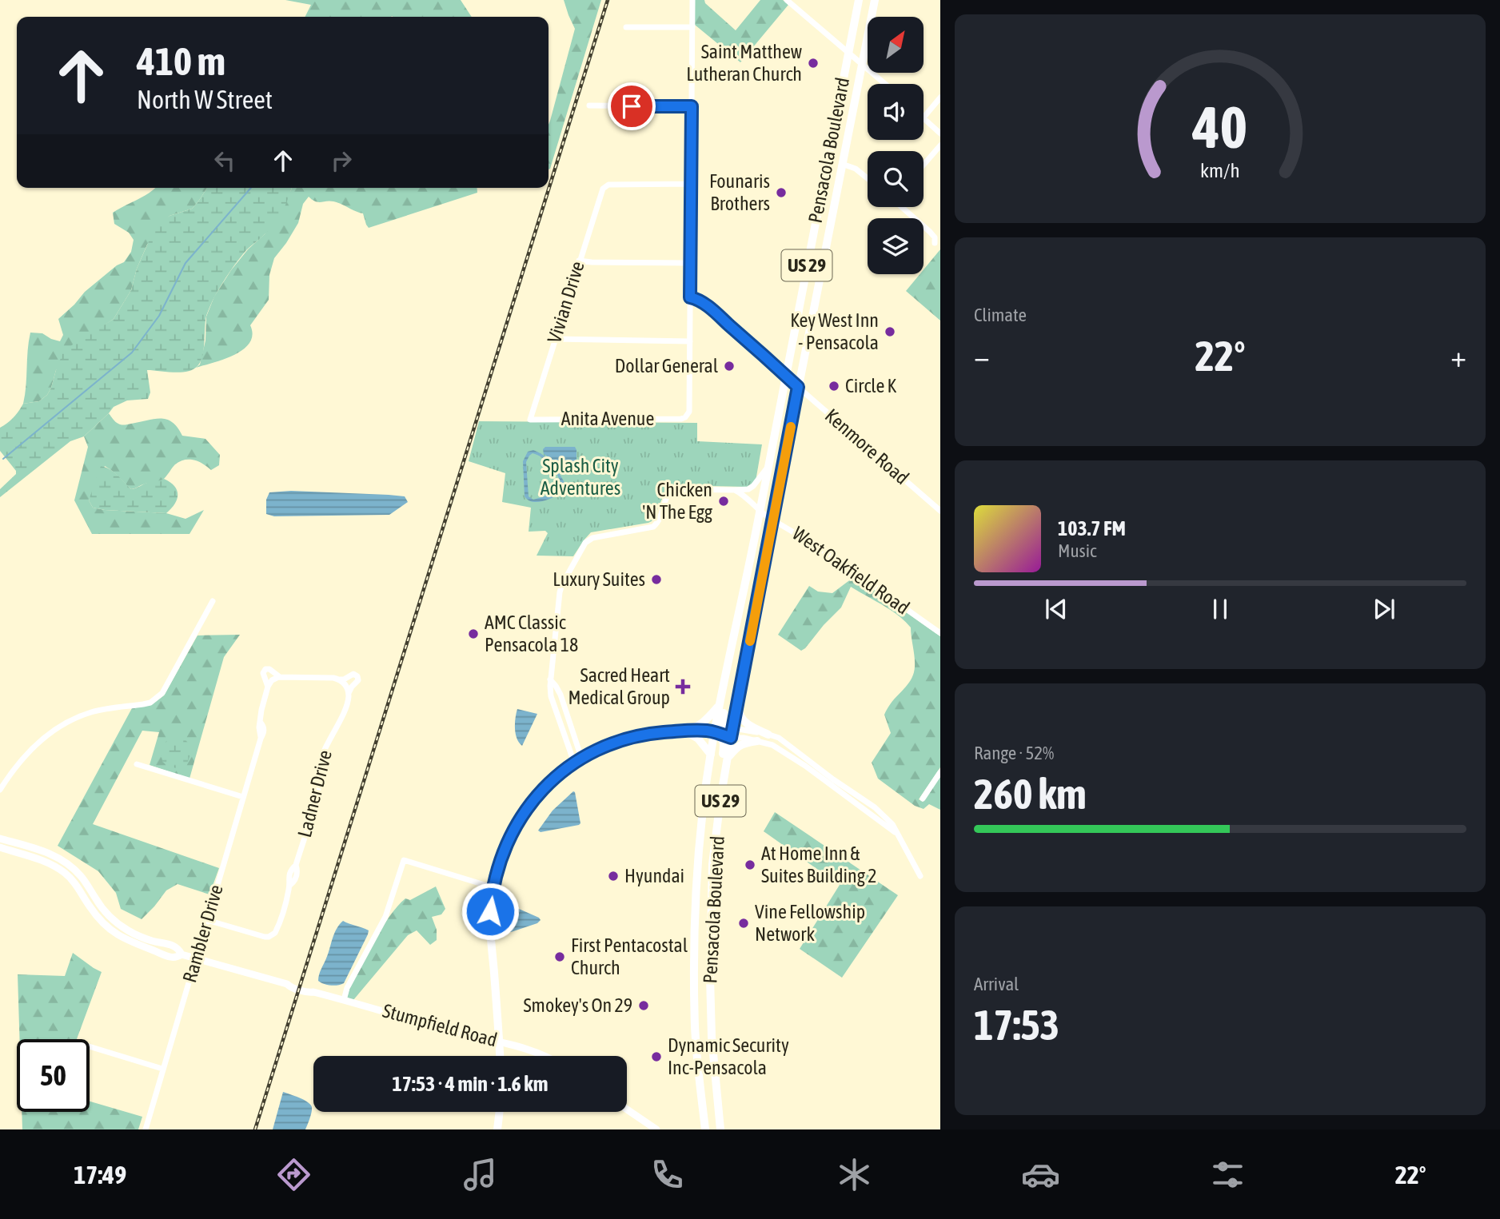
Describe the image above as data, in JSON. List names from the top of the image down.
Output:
{
  "streets": {
    "main road": ["Pensacola Boulevard", "US 29"],
    "street": [
      "Vivian Drive",
      "Anita Avenue",
      "Kenmore Road",
      "West Oakfield Road",
      "Ladner Drive",
      "Rambler Drive",
      "Stumpfield Road"
    ]
  },
  "crossings": [
    ["Pensacola Boulevard", "Kenmore Road"],
    ["Pensacola Boulevard", "West Oakfield Road"],
    ["Vivian Drive", "Anita Avenue"],
    ["Ladner Drive", "Rambler Drive"],
    ["Rambler Drive", "Stumpfield Road"]
  ],
  "parks": ["Splash City Adventures"],
  "places": {
    "other": [
      "Saint Matthew Lutheran Church",
      "Founaris Brothers",
      "Key West Inn - Pensacola",
      "Dollar General",
      "Circle K",
      "Chicken 'N The Egg",
      "Luxury Suites",
      "AMC Classic Pensacola 18",
      "At Home Inn & Suites Building 2",
      "Hyundai",
      "Vine Fellowship Network",
      "First Pentacostal Church",
      "Smokey's On 29",
      "Dynamic Security Inc-Pensacola"
    ],
    "health": ["Sacred Heart Medical Group"]
  },
  "north": "top right",
  "page": {
    "turn": ["410 m", "North W Street"],
    "tile": [
      "Climate",
      ["Range · 52%", "260 km"],
      ["Arrival", "17:53"]
    ],
    "heat": ["−", "22°", "+"],
    "song": ["103.7 FM", "Music"],
    "limit": "50",
    "trip": "17:53 · 4 min · 1.6 km",
    "tabs": ["17:49", "22°"],
    "gauge": ["40", "km/h"]
  }
}
